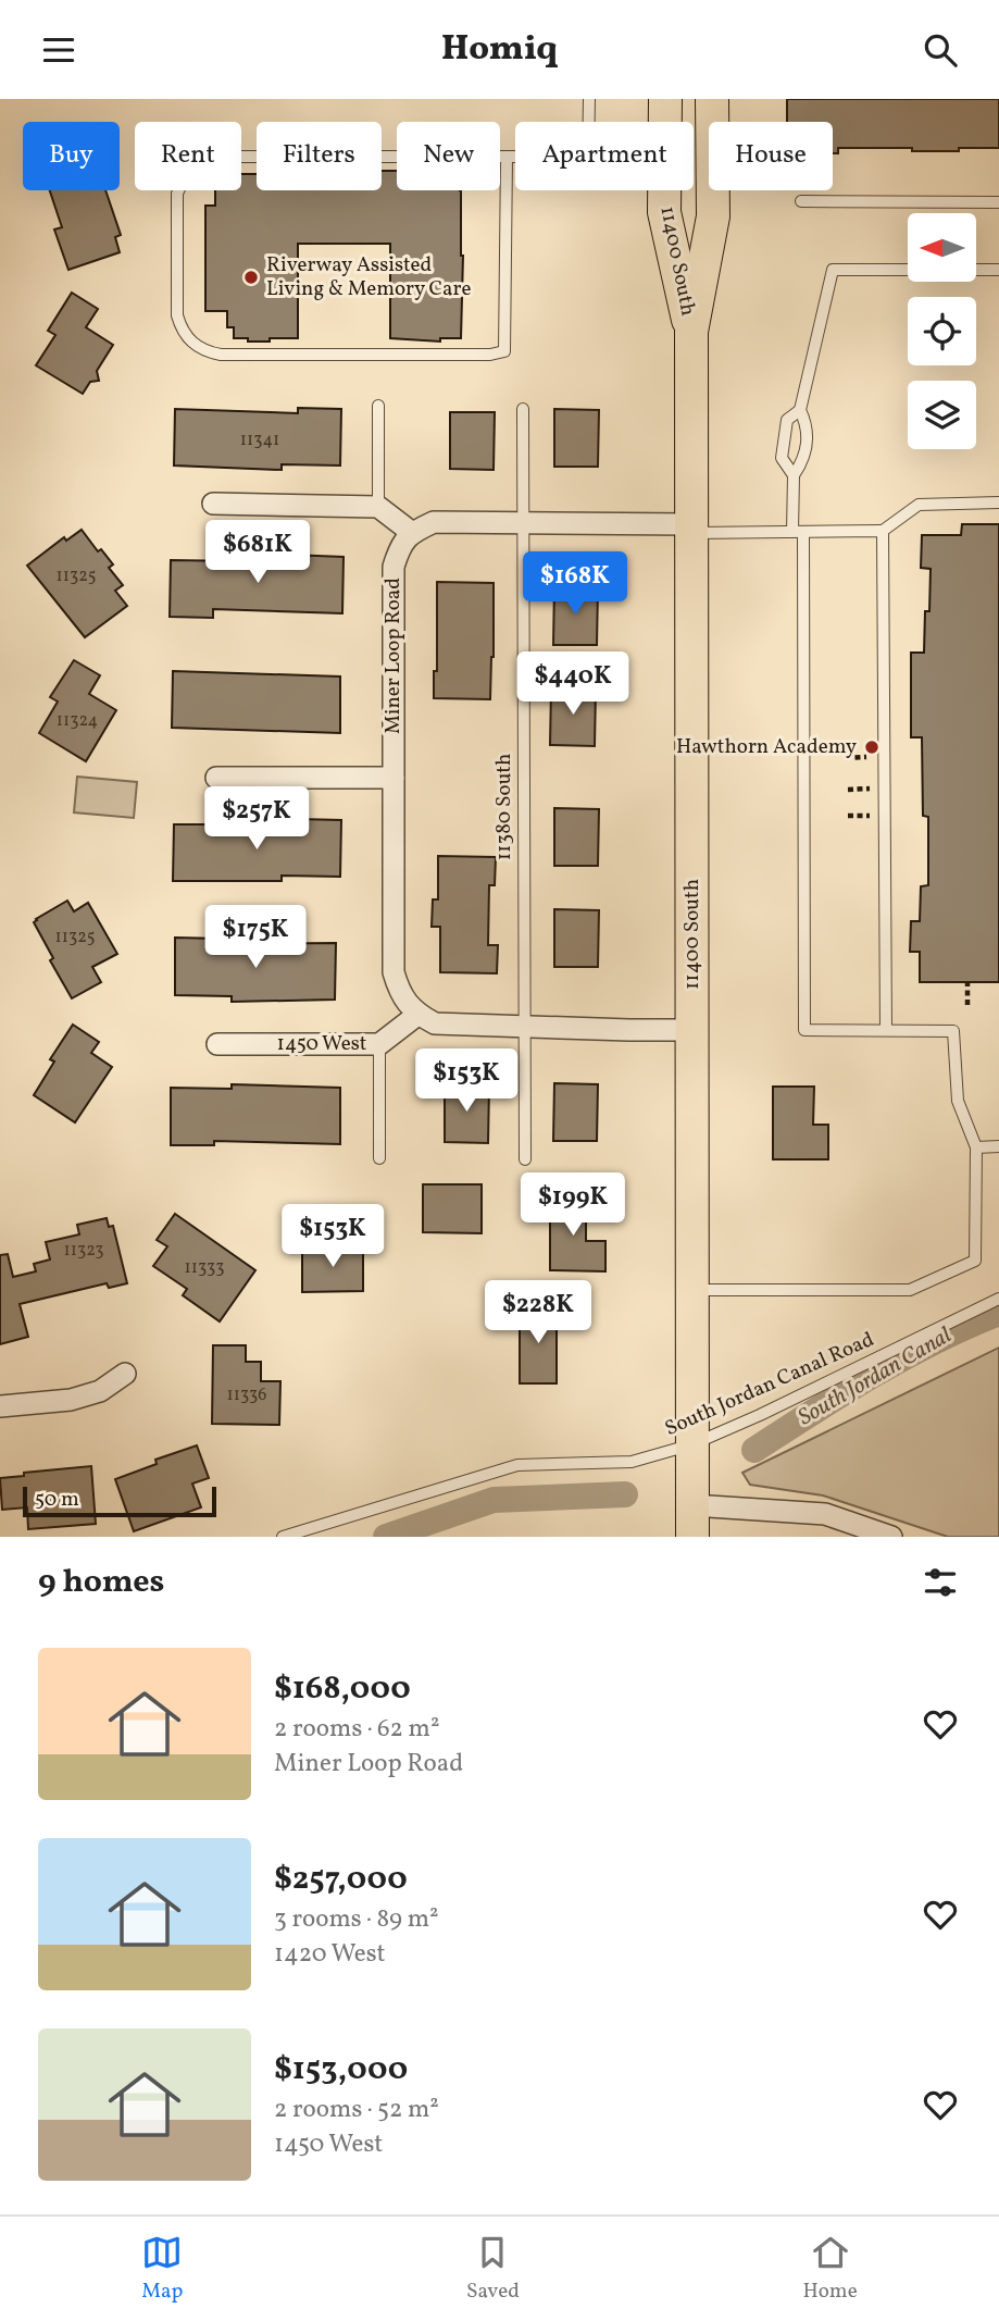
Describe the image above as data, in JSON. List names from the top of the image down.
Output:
{
  "streets": {
    "main road": ["11400 South"],
    "street": ["Miner Loop Road", "1450 West"],
    "lane": ["11380 South", "South Jordan Canal Road"]
  },
  "crossings": [
    ["11400 South", "South Jordan Canal Road"],
    ["Miner Loop Road", "1450 West"]
  ],
  "water": ["South Jordan Canal"],
  "places": ["Riverway Assisted Living & Memory Care", "Hawthorn Academy"],
  "house_numbers": [
    "11341",
    "11325",
    "11324",
    "11325",
    "11323",
    "11333",
    "11336"
  ],
  "scale_bar": "50 m",
  "north": "left",
  "page": {
    "header": "Homiq",
    "chip": [
      "Buy",
      "Rent",
      "Filters",
      "New",
      "Apartment",
      "House"
    ],
    "price": [
      "$681K",
      "$168K",
      "$440K",
      "$257K",
      "$175K",
      "$153K",
      "$199K",
      "$153K",
      "$228K"
    ],
    "scale": "50 m",
    "heading": "9 homes",
    "list": [
      {
        "name": "$168,000",
        "note": "2 rooms · 62 m² · Miner Loop Road"
      },
      {
        "name": "$257,000",
        "note": "3 rooms · 89 m² · 1420 West"
      },
      {
        "name": "$153,000",
        "note": "2 rooms · 52 m² · 1450 West"
      }
    ],
    "tabs": ["Map", "Saved", "Home"]
  }
}
